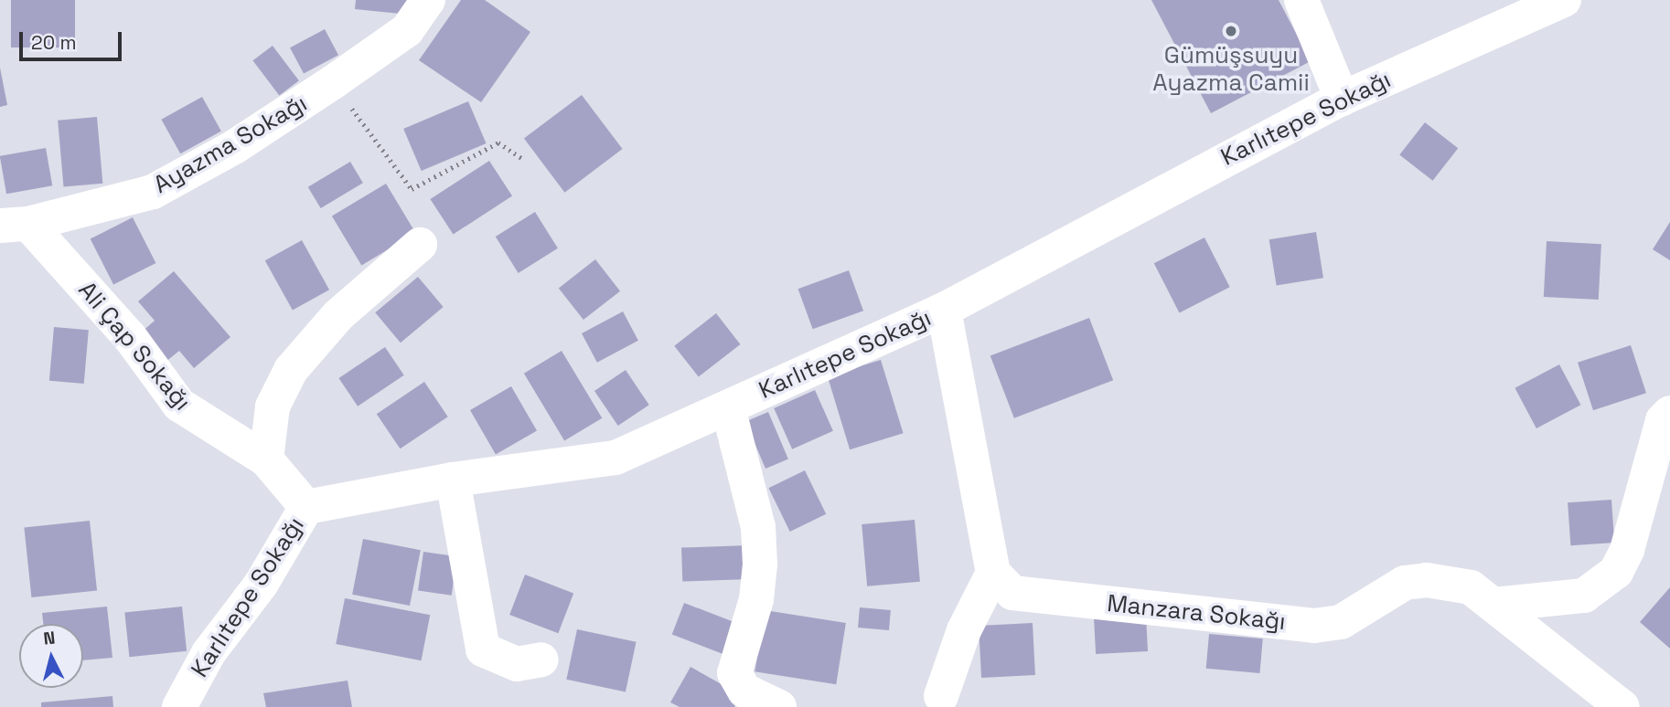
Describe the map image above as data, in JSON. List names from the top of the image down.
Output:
{
  "streets": {
    "street": [
      "Karlıtepe Sokağı",
      "Ayazma Sokağı",
      "Ali Çap Sokağı",
      "Manzara Sokağı"
    ]
  },
  "crossings": [
    ["Karlıtepe Sokağı", "Ali Çap Sokağı"],
    ["Ayazma Sokağı", "Ali Çap Sokağı"]
  ],
  "places": ["Gümüşsuyu Ayazma Camii"],
  "scale_bar": "20 m",
  "north": "top"
}
